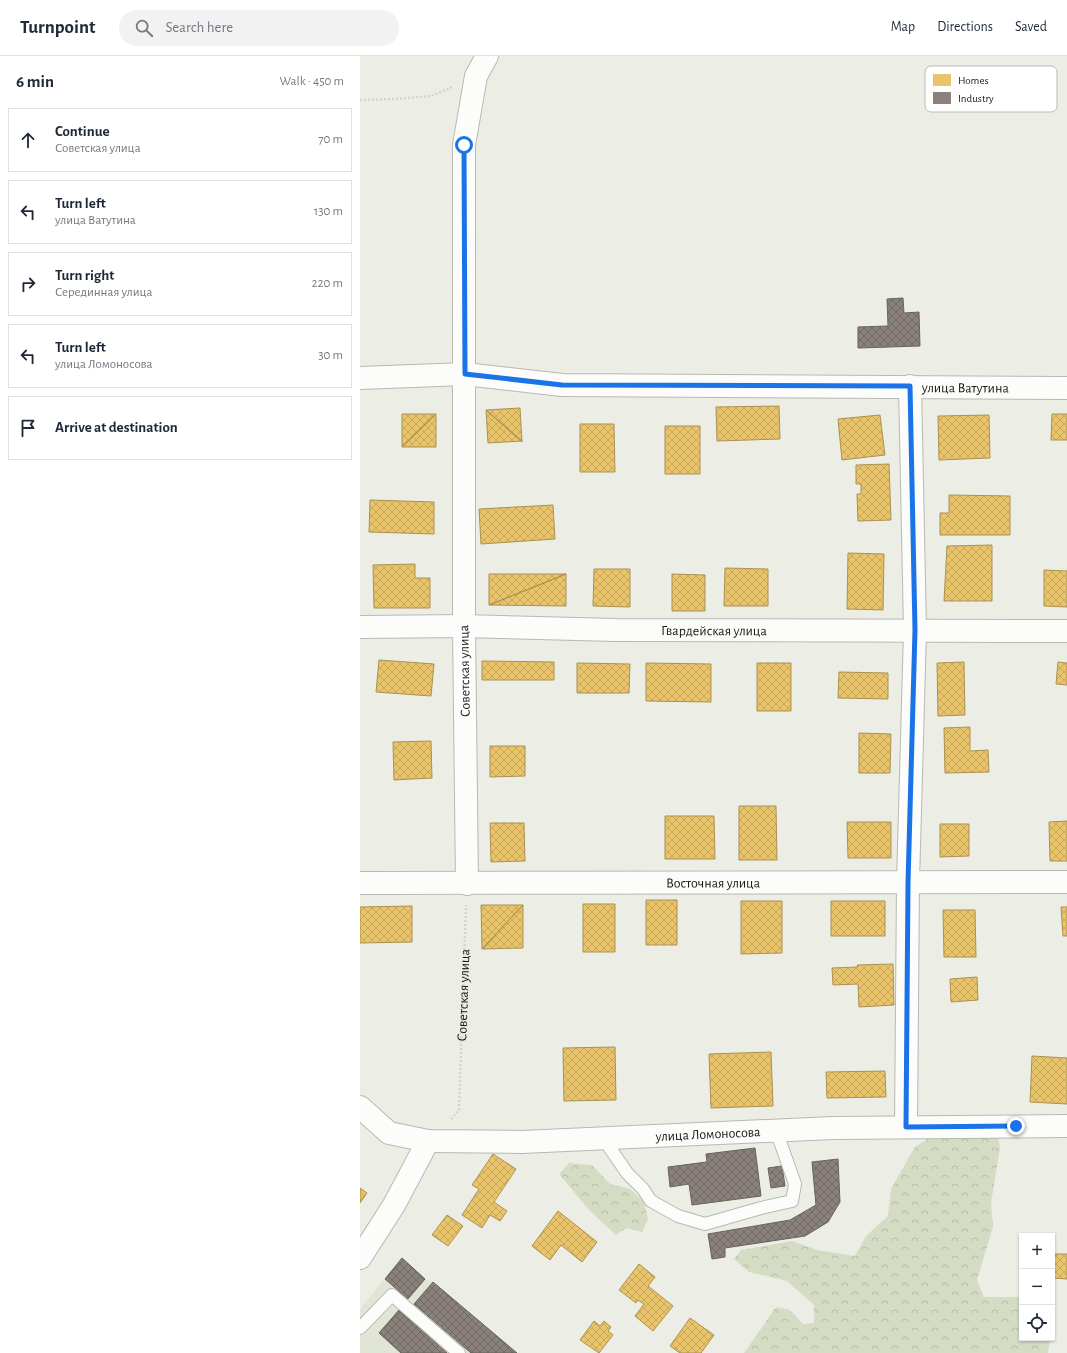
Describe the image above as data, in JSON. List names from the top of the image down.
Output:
{
  "streets": {
    "street": [
      "улица Ватутина",
      "Гвардейская улица",
      "Советская улица",
      "Восточная улица",
      "улица Ломоносова"
    ]
  },
  "crossings": [
    ["улица Ватутина", "Советская улица"],
    ["Гвардейская улица", "Советская улица"],
    ["Советская улица", "Восточная улица"],
    ["Советская улица", "улица Ломоносова"]
  ],
  "legend": ["Homes", "Industry"],
  "page": {
    "header": "Turnpoint",
    "search": "Search here",
    "nav": ["Map", "Directions", "Saved"],
    "heading": ["6 min", "Walk · 450 m"],
    "list": [
      ["Continue", "Советская улица", "70 m"],
      ["Turn left", "улица Ватутина", "130 m"],
      ["Turn right", "Серединная улица", "220 m"],
      ["Turn left", "улица Ломоносова", "30 m"],
      "Arrive at destination"
    ],
    "map_buttons": ["+", "−"]
  }
}
